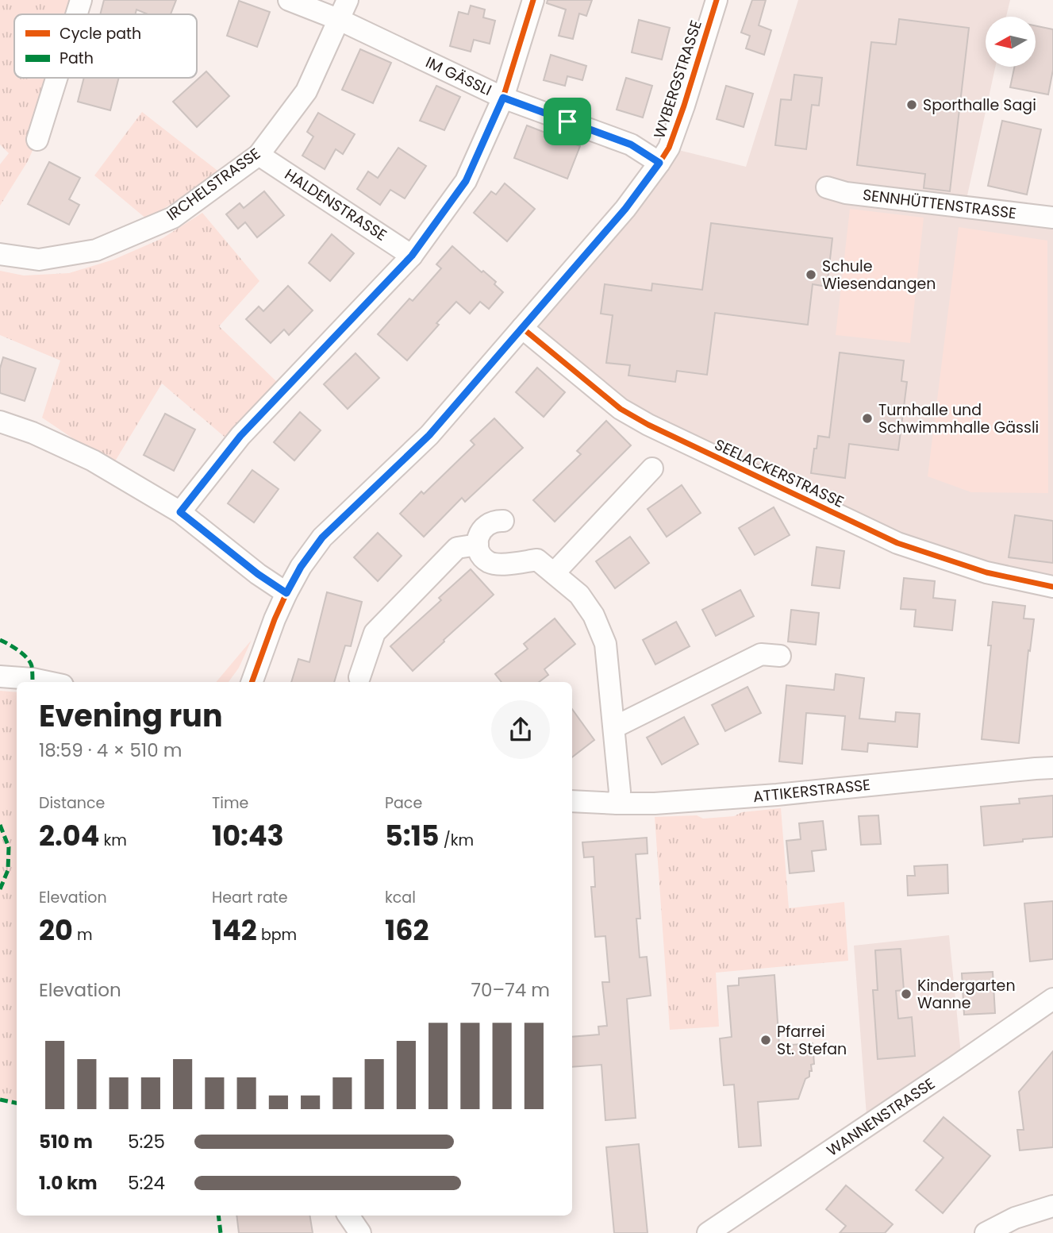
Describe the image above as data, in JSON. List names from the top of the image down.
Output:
{
  "streets": {
    "street": [
      "IM GÄSSLI",
      "WYBERGSTRASSE",
      "IRCHELSTRASSE",
      "SENNHÜTTENSTRASSE",
      "HALDENSTRASSE",
      "SEELACKERSTRASSE",
      "ATTIKERSTRASSE",
      "WANNENSTRASSE"
    ]
  },
  "crossings": [
    ["IM GÄSSLI", "WYBERGSTRASSE"],
    ["IM GÄSSLI", "IRCHELSTRASSE"],
    ["WYBERGSTRASSE", "SEELACKERSTRASSE"],
    ["IRCHELSTRASSE", "HALDENSTRASSE"]
  ],
  "places": [
    "Sporthalle Sagi",
    "Schule Wiesendangen",
    "Turnhalle und Schwimmhalle Gässli",
    "Kindergarten Wanne",
    "Pfarrei St. Stefan"
  ],
  "legend": ["Cycle path", "Path"],
  "north": "left",
  "page": {
    "heading": ["Evening run", "18:59 · 4 × 510 m"],
    "stats": [
      ["Distance", "2.04 km"],
      ["Time", "10:43"],
      ["Pace", "5:15 /km"],
      ["Elevation", "20 m"],
      ["Heart rate", "142 bpm"],
      ["kcal", "162"]
    ],
    "chart": ["Elevation", "70–74 m"],
    "list": [
      {
        "name": "510 m",
        "note": "5:25"
      },
      {
        "name": "1.0 km",
        "note": "5:24"
      }
    ]
  }
}
